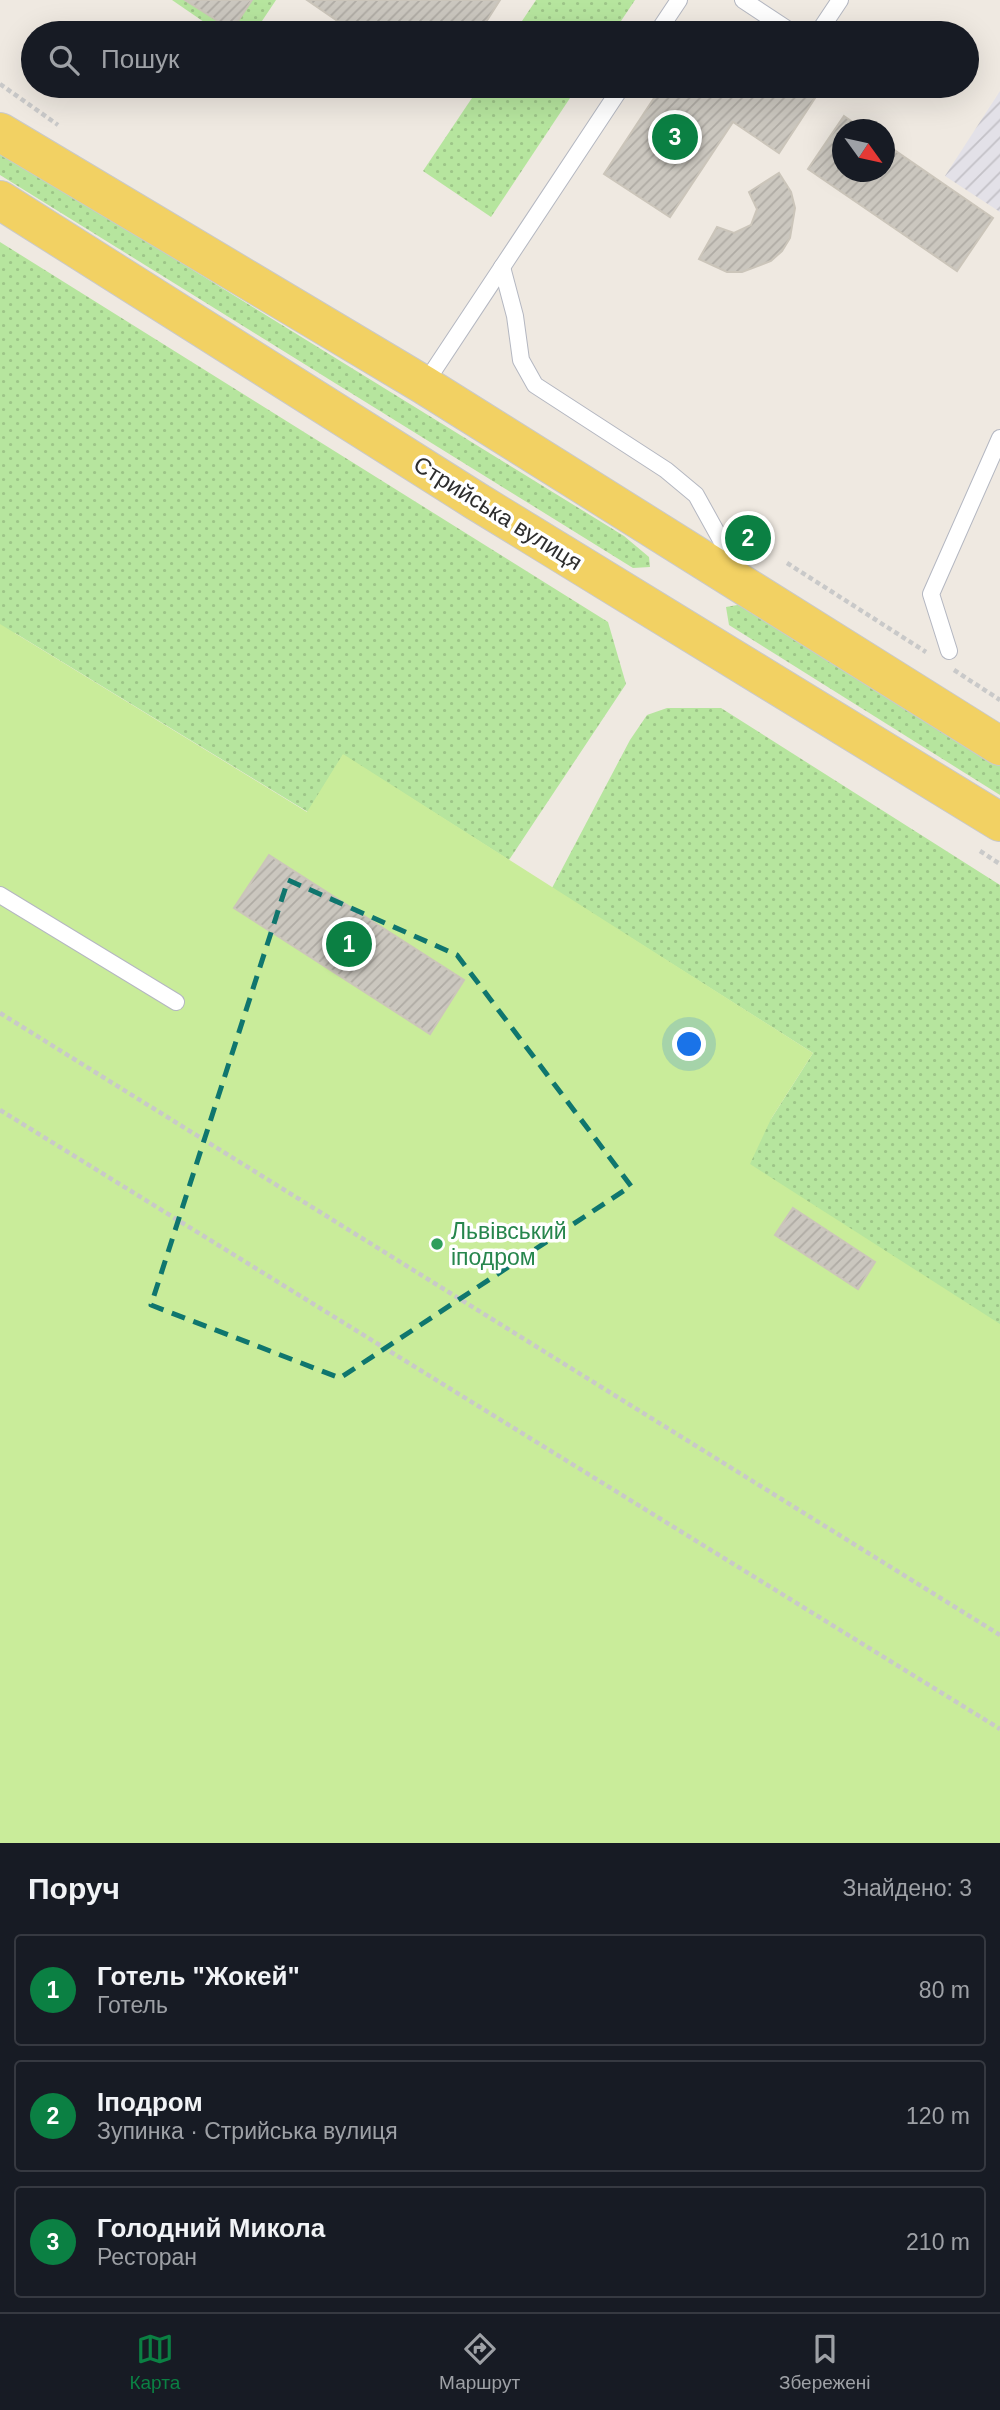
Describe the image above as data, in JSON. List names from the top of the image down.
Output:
{
  "streets": {
    "main road": ["Стрийська вулиця"]
  },
  "places": ["Львівський іподром"],
  "north": "bottom right",
  "page": {
    "search": "Пошук",
    "pins": ["3", "2", "1"],
    "heading": ["Поруч", "Знайдено: 3"],
    "list": [
      {
        "mark": "1",
        "name": "Готель \"Жокей\"",
        "note": "Готель",
        "value": "80 m"
      },
      {
        "mark": "2",
        "name": "Іподром",
        "note": "Зупинка · Стрийська вулиця",
        "value": "120 m"
      },
      {
        "mark": "3",
        "name": "Голодний Микола",
        "note": "Ресторан",
        "value": "210 m"
      }
    ],
    "nav": ["Карта", "Маршрут", "Збережені"]
  }
}
